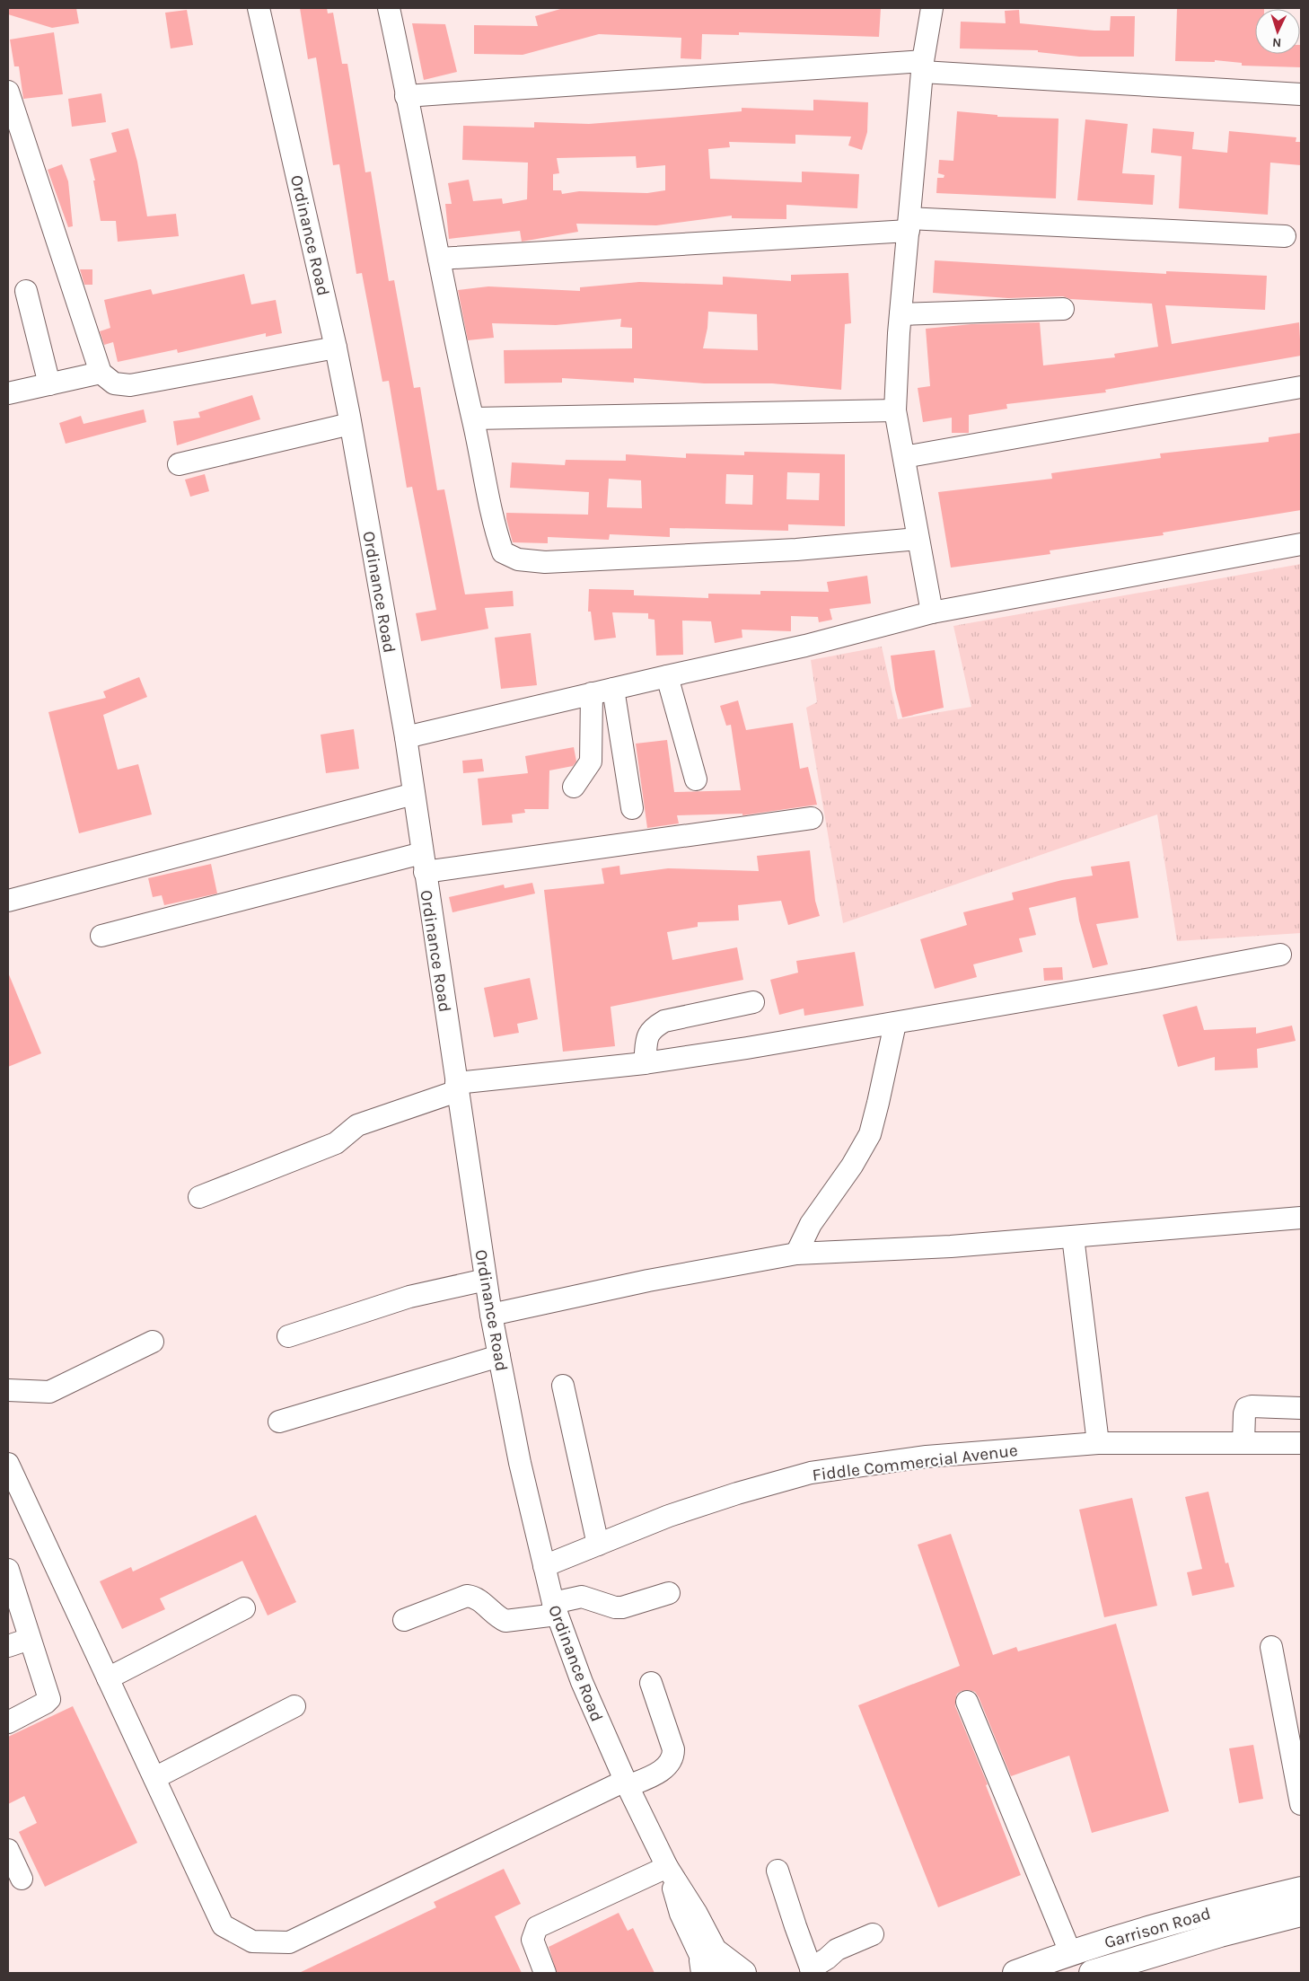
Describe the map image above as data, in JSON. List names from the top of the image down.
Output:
{
  "streets": {
    "main road": ["Garrison Road"],
    "street": ["Ordinance Road", "Fiddle Commercial Avenue"]
  },
  "crossings": [
    ["Ordinance Road", "Fiddle Commercial Avenue"]
  ],
  "north": "bottom"
}
